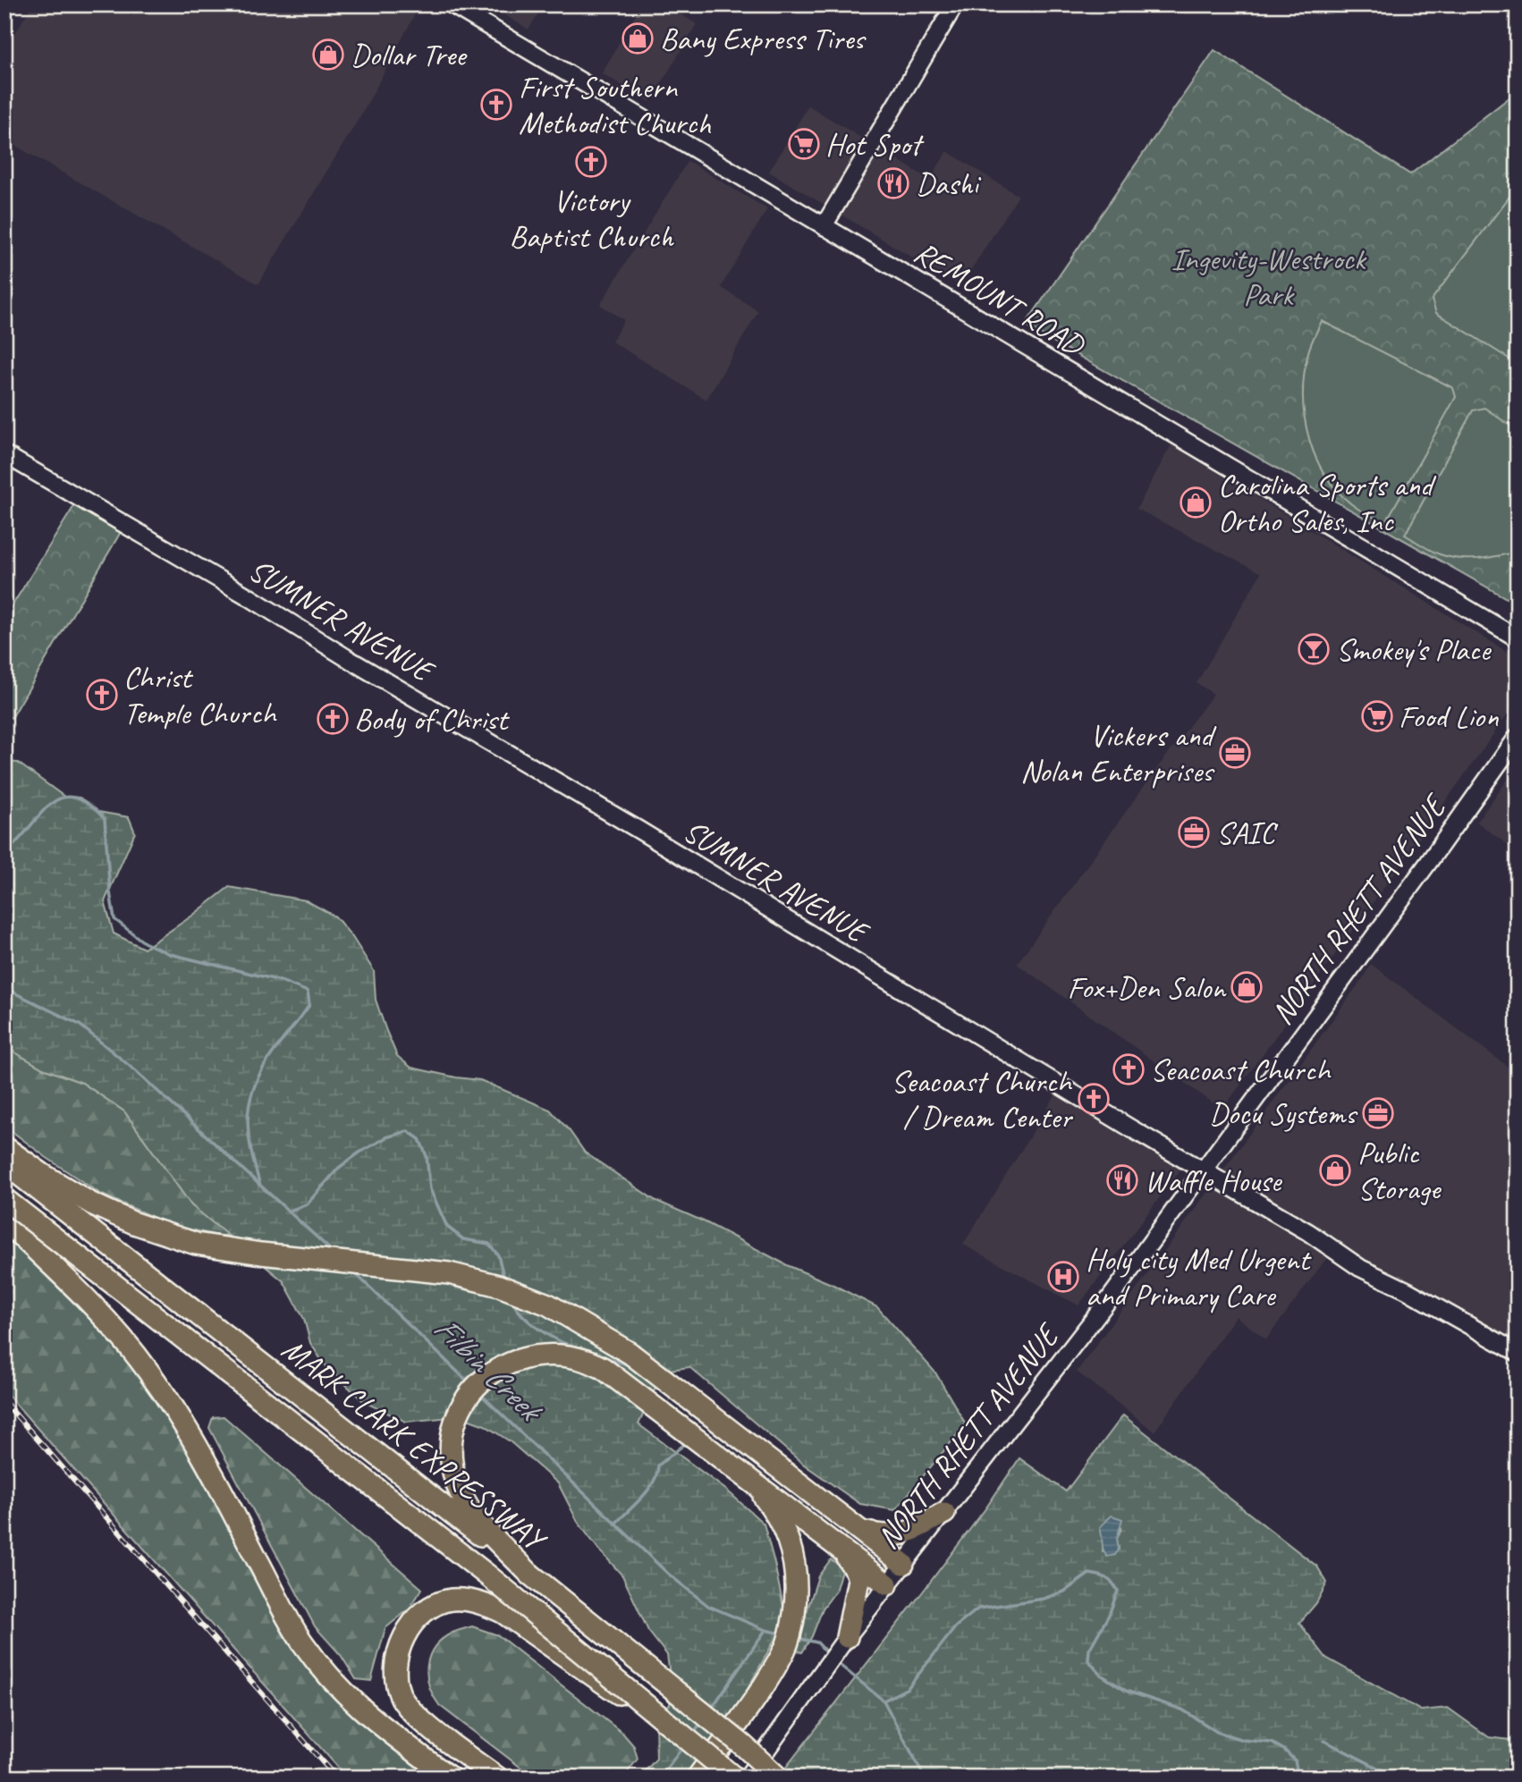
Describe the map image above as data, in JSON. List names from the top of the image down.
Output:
{
  "streets": {
    "highway": ["MARK CLARK EXPRESSWAY"],
    "main road": ["REMOUNT ROAD", "SUMNER AVENUE", "NORTH RHETT AVENUE"]
  },
  "crossings": [
    ["SUMNER AVENUE", "NORTH RHETT AVENUE"]
  ],
  "water": ["Filbin Creek"],
  "parks": ["Ingevity-Westrock Park"],
  "places": {
    "shop": [
      "Bany Express Tires",
      "Dollar Tree",
      "Carolina Sports and Ortho Sales, Inc",
      "Fox+Den Salon",
      "Public Storage"
    ],
    "church": [
      "First Southern Methodist Church",
      "Victory Baptist Church",
      "Christ Temple Church",
      "Body of Christ",
      "Seacoast Church",
      "Seacoast Church / Dream Center"
    ],
    "supermarket": ["Hot Spot", "Food Lion"],
    "restaurant": ["Dashi", "Waffle House"],
    "bar": ["Smokey's Place"],
    "office": ["Vickers and Nolan Enterprises", "SAIC", "Docu Systems"],
    "hospital": ["Holy city Med Urgent and Primary Care"]
  }
}
